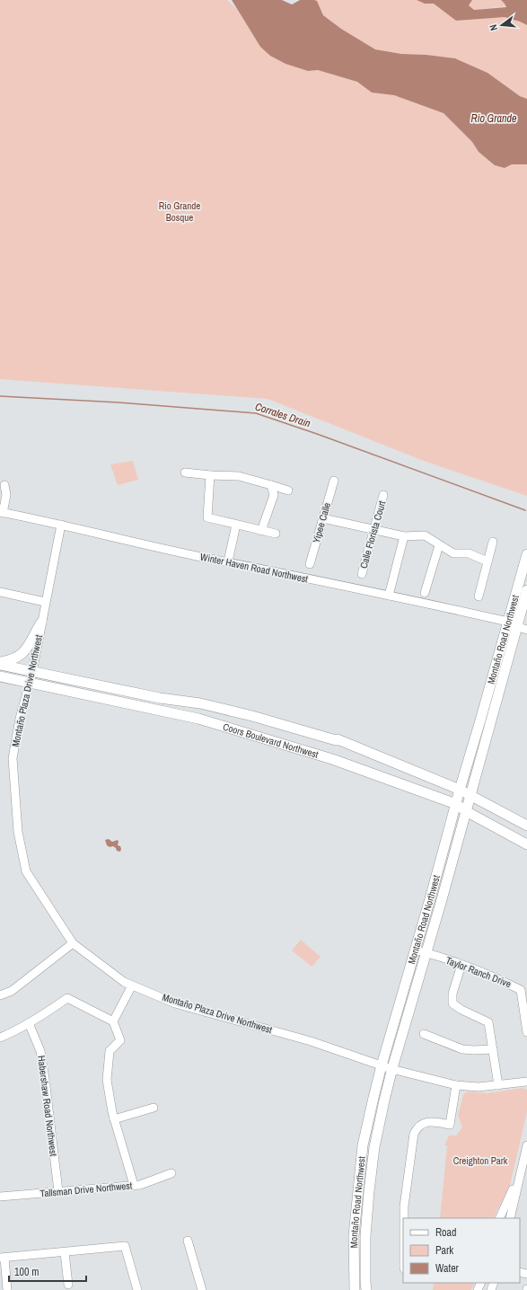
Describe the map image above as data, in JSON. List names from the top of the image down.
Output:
{
  "streets": {
    "main road": ["Montaño Road Northwest", "Coors Boulevard Northwest"],
    "street": [
      "Yipee Calle",
      "Calle Florista Court",
      "Winter Haven Road Northwest",
      "Montaño Plaza Drive Northwest",
      "Taylor Ranch Drive",
      "Habershaw Road Northwest",
      "Tallsman Drive Northwest"
    ]
  },
  "crossings": [
    ["Winter Haven Road Northwest", "Montaño Road Northwest"],
    ["Winter Haven Road Northwest", "Montaño Plaza Drive Northwest"],
    ["Montaño Road Northwest", "Montaño Plaza Drive Northwest"],
    ["Montaño Road Northwest", "Coors Boulevard Northwest"],
    ["Montaño Road Northwest", "Taylor Ranch Drive"],
    ["Montaño Plaza Drive Northwest", "Coors Boulevard Northwest"],
    ["Habershaw Road Northwest", "Tallsman Drive Northwest"]
  ],
  "water": ["Rio Grande", "Corrales Drain"],
  "parks": ["Rio Grande Bosque", "Creighton Park"],
  "legend": ["Road", "Park", "Water"],
  "scale_bar": "100 m",
  "north": "left"
}
